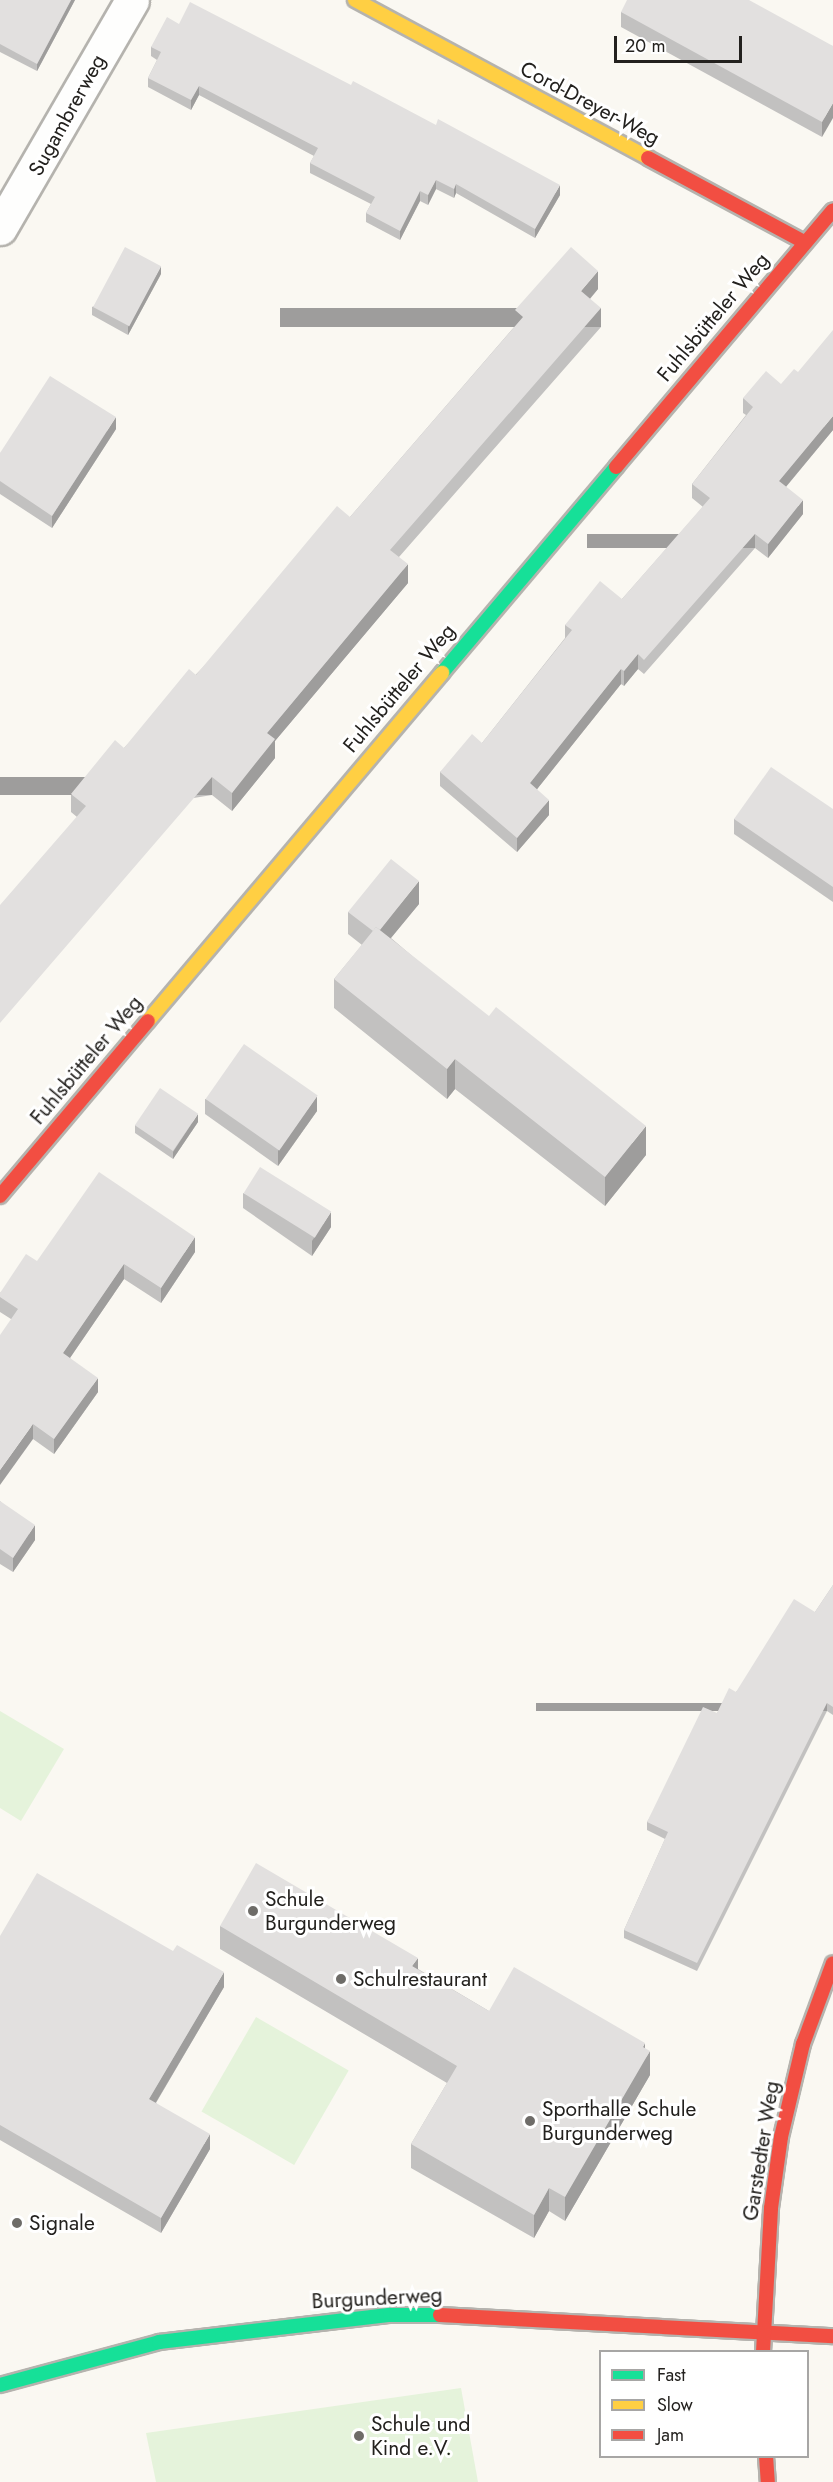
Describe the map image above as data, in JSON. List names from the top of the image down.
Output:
{
  "streets": {
    "street": [
      "Cord-Dreyer-Weg",
      "Sugambrerweg",
      "Fuhlsbütteler Weg",
      "Garstedter Weg",
      "Burgunderweg"
    ]
  },
  "crossings": [
    ["Cord-Dreyer-Weg", "Fuhlsbütteler Weg"],
    ["Garstedter Weg", "Burgunderweg"]
  ],
  "places": [
    "Schule Burgunderweg",
    "Schulrestaurant",
    "Sporthalle Schule Burgunderweg",
    "Signale",
    "Schule und Kind e.V."
  ],
  "legend": ["Fast", "Slow", "Jam"],
  "scale_bar": "20 m"
}
